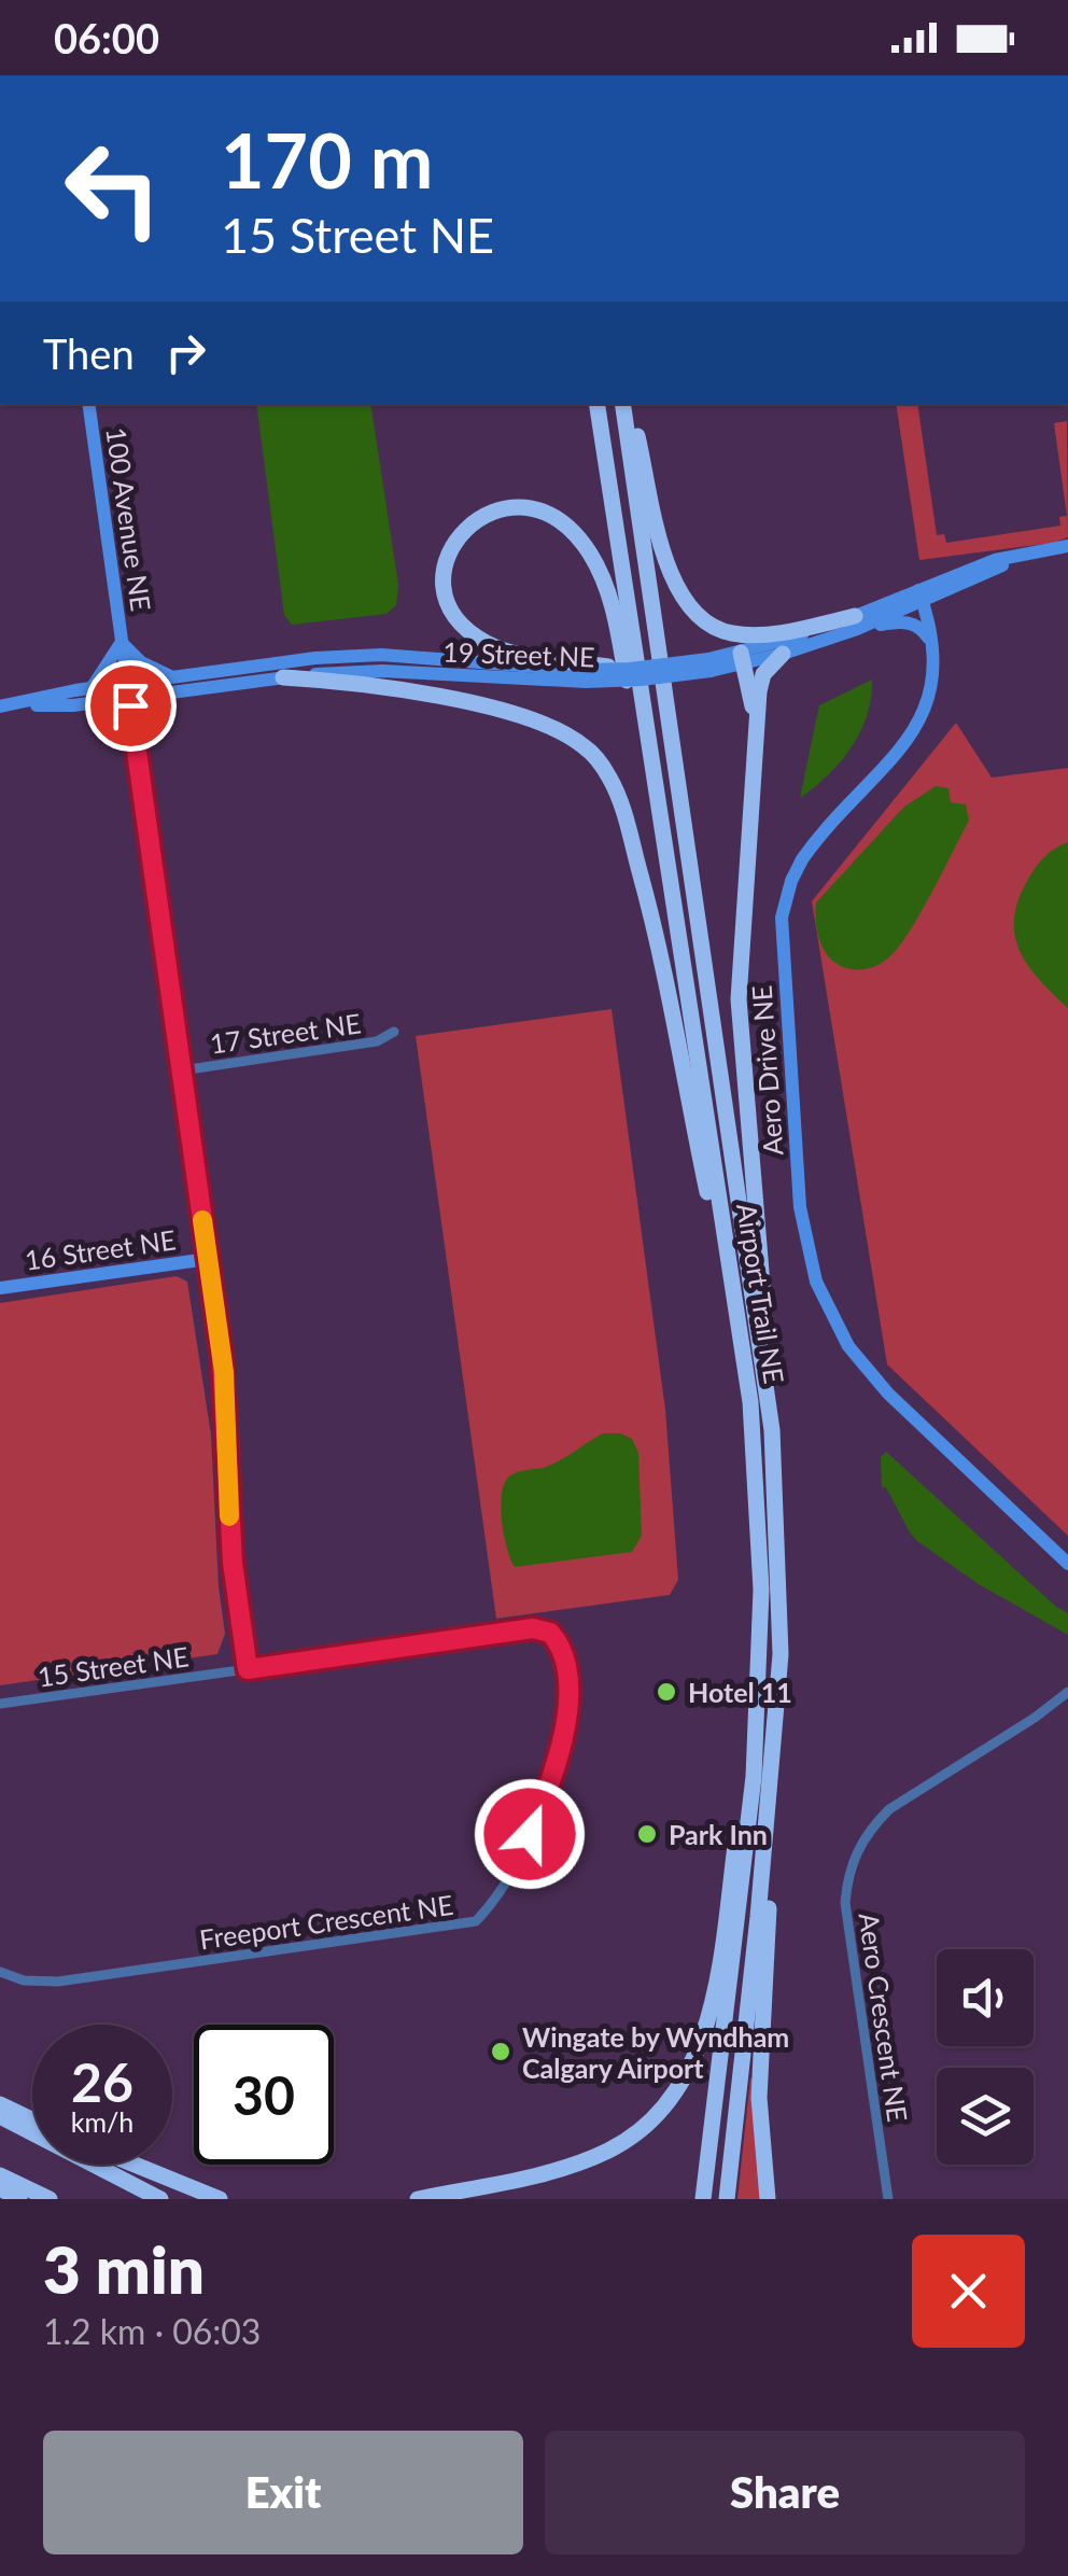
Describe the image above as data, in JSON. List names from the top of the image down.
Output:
{
  "streets": {
    "highway": ["Airport Trail NE"],
    "street": [
      "100 Avenue NE",
      "19 Street NE",
      "17 Street NE",
      "Aero Drive NE",
      "16 Street NE",
      "15 Street NE",
      "Freeport Crescent NE",
      "Aero Crescent NE"
    ]
  },
  "crossings": [
    ["100 Avenue NE", "19 Street NE"],
    ["100 Avenue NE", "17 Street NE"],
    ["100 Avenue NE", "16 Street NE"],
    ["100 Avenue NE", "15 Street NE"],
    ["19 Street NE", "Aero Drive NE"],
    ["15 Street NE", "Freeport Crescent NE"]
  ],
  "places": ["Hotel 11", "Park Inn", "Wingate by Wyndham Calgary Airport"],
  "page": {
    "status": "06:00",
    "turn": ["170 m", "15 Street NE"],
    "then": "Then",
    "speed": "26 km/h",
    "limit": "30",
    "heading": ["3 min", "1.2 km · 06:03"],
    "buttons": ["Exit", "Share"]
  }
}
